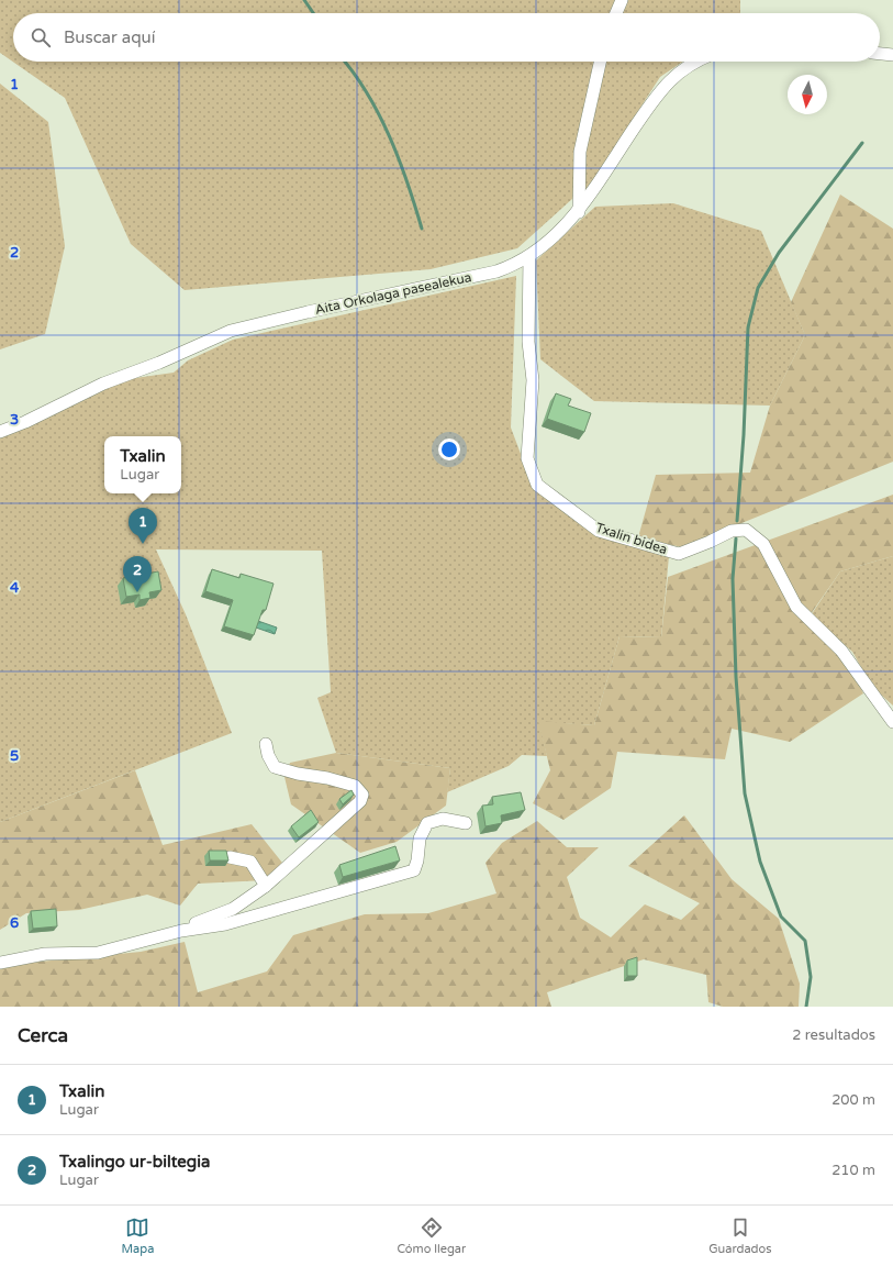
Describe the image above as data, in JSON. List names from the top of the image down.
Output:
{
  "streets": {
    "street": ["Aita Orkolaga pasealekua", "Txalin bidea"]
  },
  "crossings": [
    ["Aita Orkolaga pasealekua", "Txalin bidea"]
  ],
  "north": "bottom",
  "page": {
    "search": "Buscar aquí",
    "popup": ["Txalin", "Lugar"],
    "pins": ["1", "2"],
    "heading": ["Cerca", "2 resultados"],
    "list": [
      {
        "mark": "1",
        "name": "Txalin",
        "note": "Lugar",
        "value": "200 m"
      },
      {
        "mark": "2",
        "name": "Txalingo ur-biltegia",
        "note": "Lugar",
        "value": "210 m"
      }
    ],
    "nav": ["Mapa", "Cómo llegar", "Guardados"]
  },
  "grid": {
    "rows": [
      "1",
      "2",
      "3",
      "4",
      "5",
      "6"
    ]
  }
}
